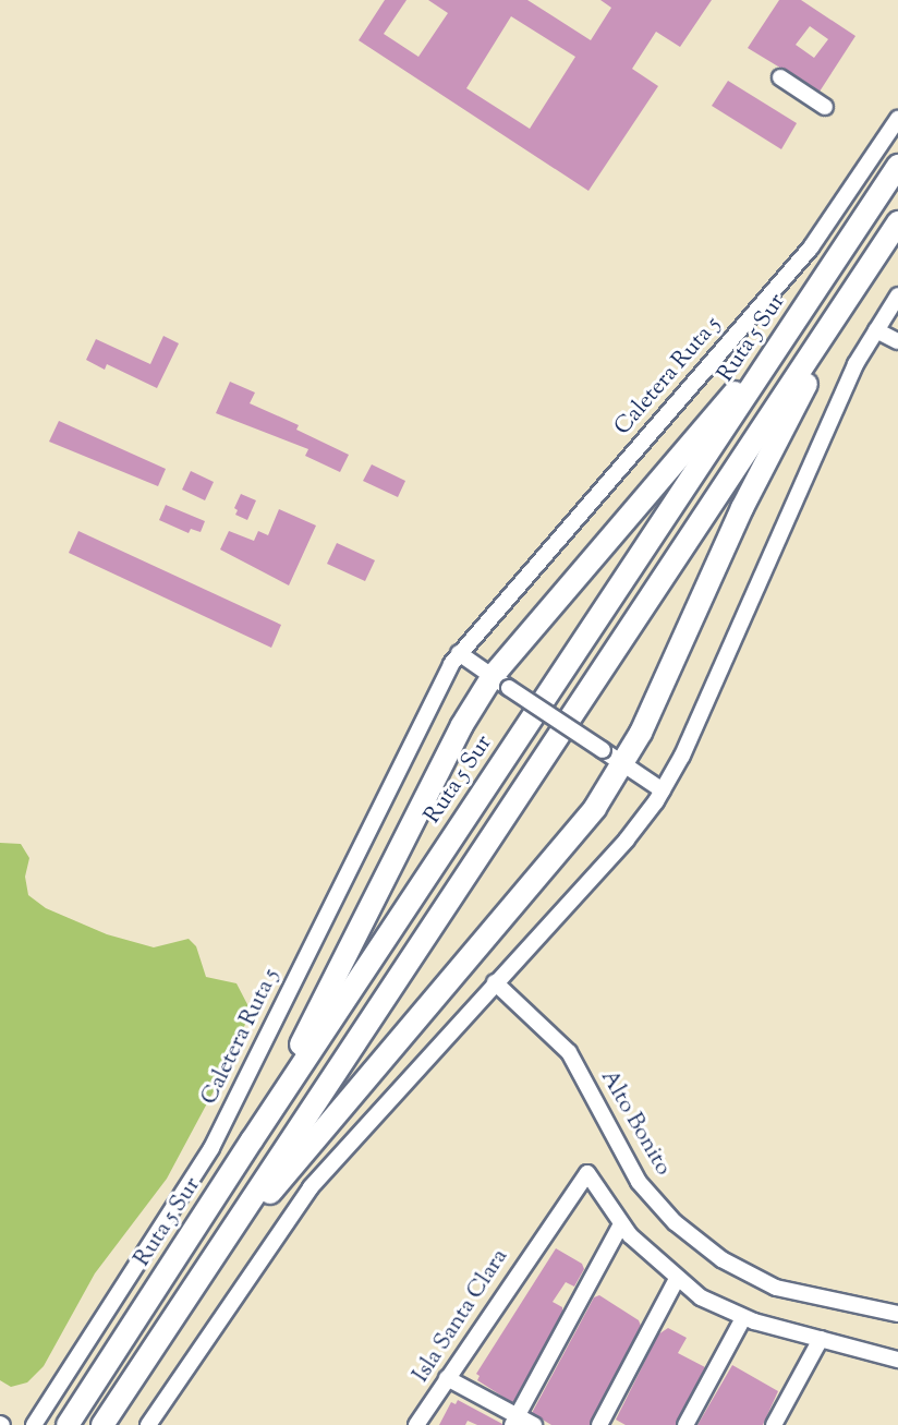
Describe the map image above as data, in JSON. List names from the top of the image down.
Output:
{
  "streets": {
    "highway": ["Ruta 5 Sur"],
    "street": ["Caletera Ruta 5", "Alto Bonito", "Isla Santa Clara"]
  }
}
